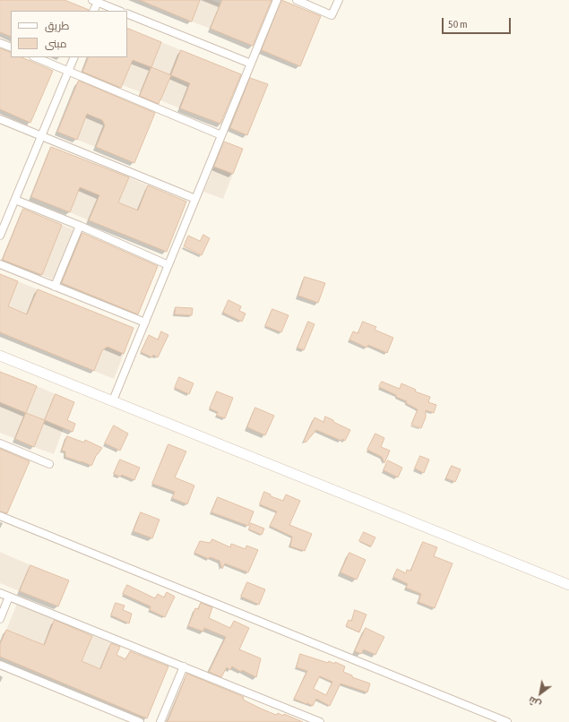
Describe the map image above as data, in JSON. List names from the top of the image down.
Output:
{
  "legend": ["طريق", "مبنى"],
  "scale_bar": "50 m",
  "north": "bottom left"
}
